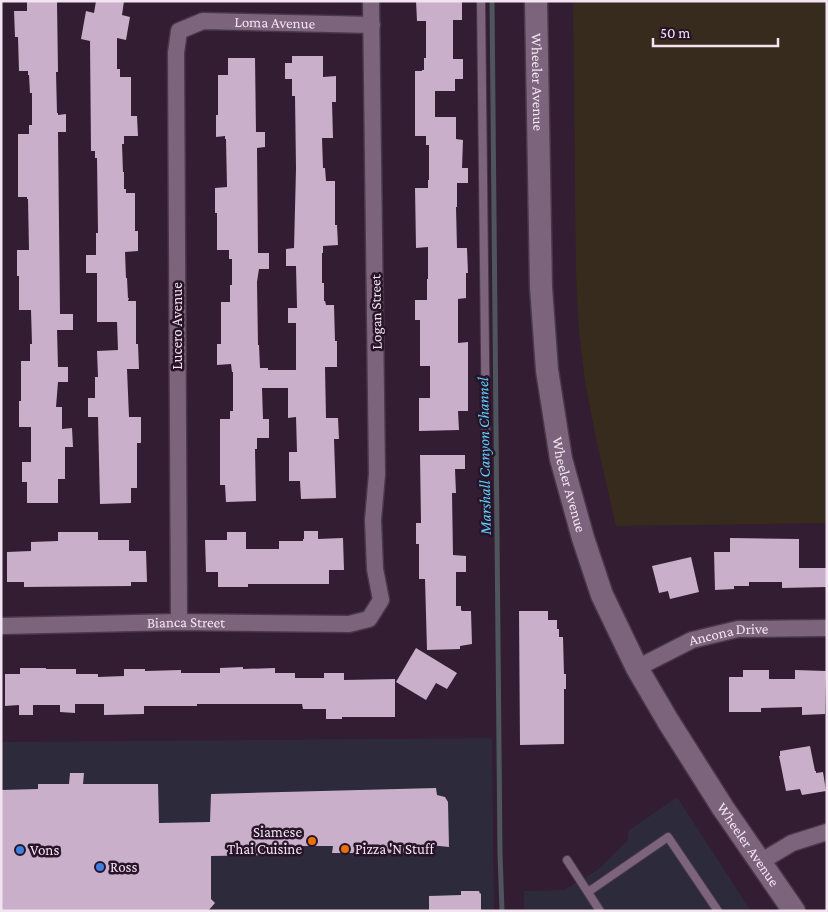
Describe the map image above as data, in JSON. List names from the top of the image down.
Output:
{
  "streets": {
    "main road": ["Wheeler Avenue"],
    "street": [
      "Loma Avenue",
      "Logan Street",
      "Lucero Avenue",
      "Bianca Street",
      "Ancona Drive"
    ]
  },
  "crossings": [
    ["Loma Avenue", "Logan Street"],
    ["Loma Avenue", "Lucero Avenue"],
    ["Wheeler Avenue", "Ancona Drive"],
    ["Logan Street", "Bianca Street"],
    ["Lucero Avenue", "Bianca Street"]
  ],
  "water": ["Marshall Canyon Channel"],
  "places": [
    "Siamese Thai Cuisine",
    "Pizza 'N Stuff",
    "Vons",
    "Ross"
  ],
  "scale_bar": "50 m"
}
